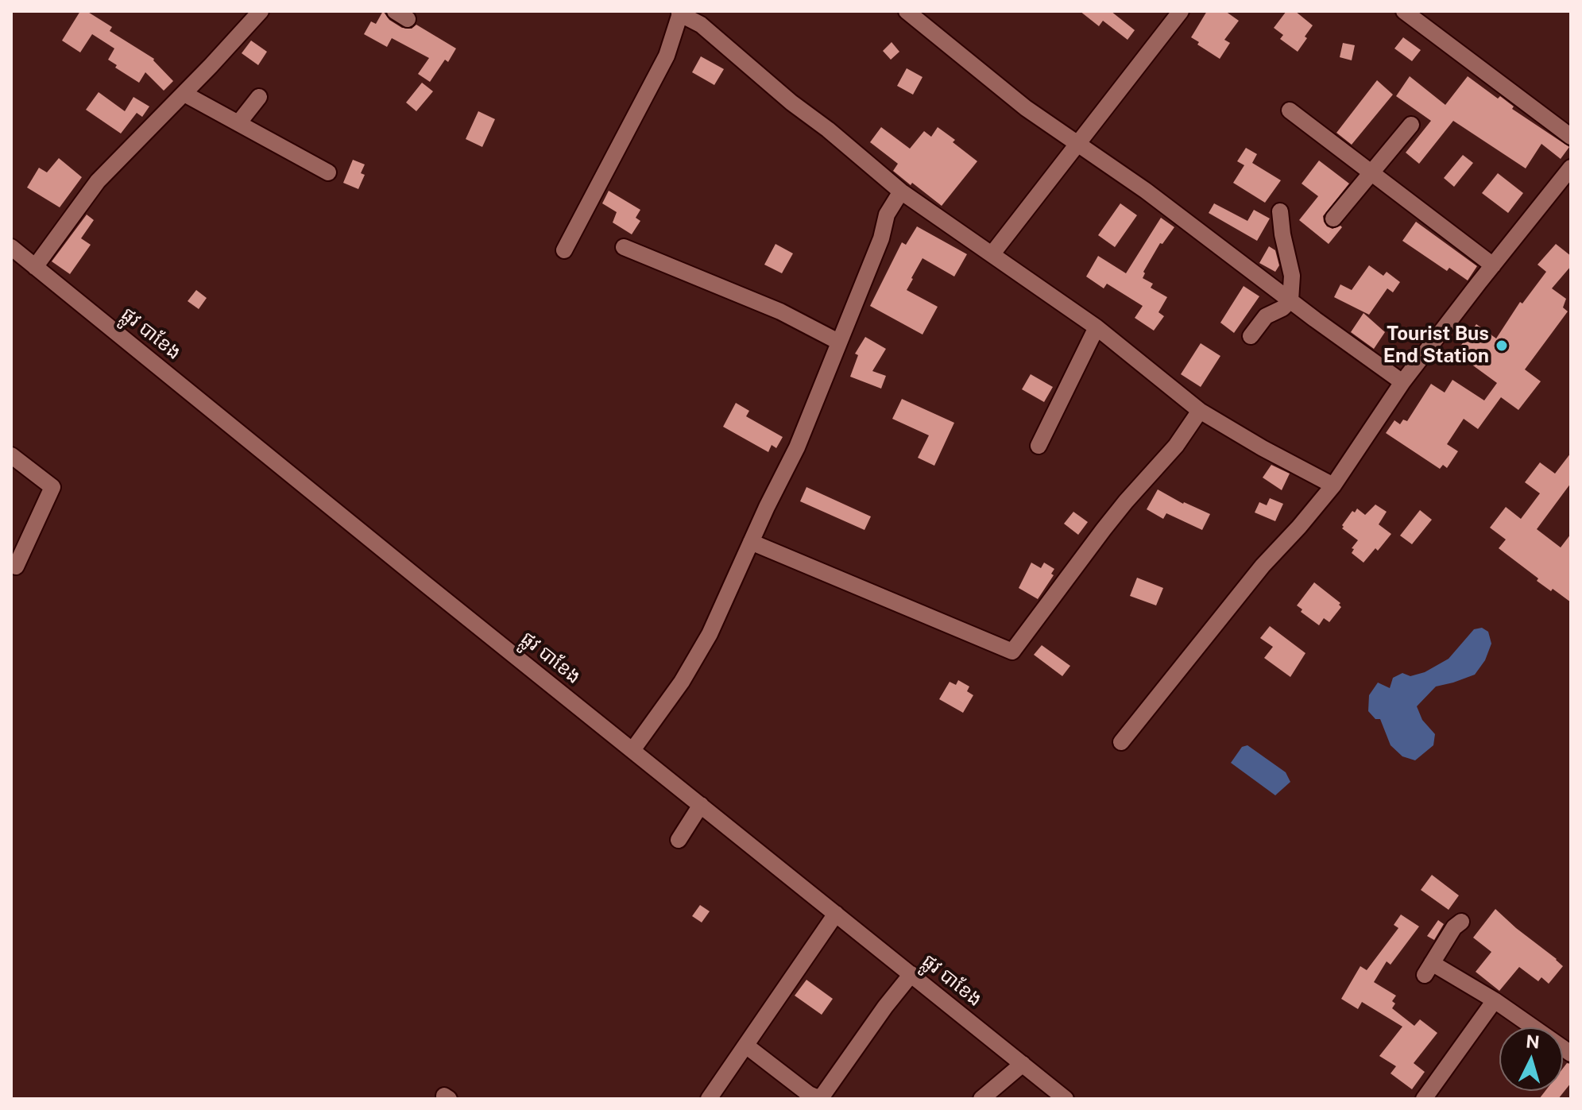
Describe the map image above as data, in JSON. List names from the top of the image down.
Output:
{
  "streets": {
    "street": ["ផ្លូវ បាខែង"]
  },
  "places": ["Tourist Bus End Station"],
  "north": "top"
}
